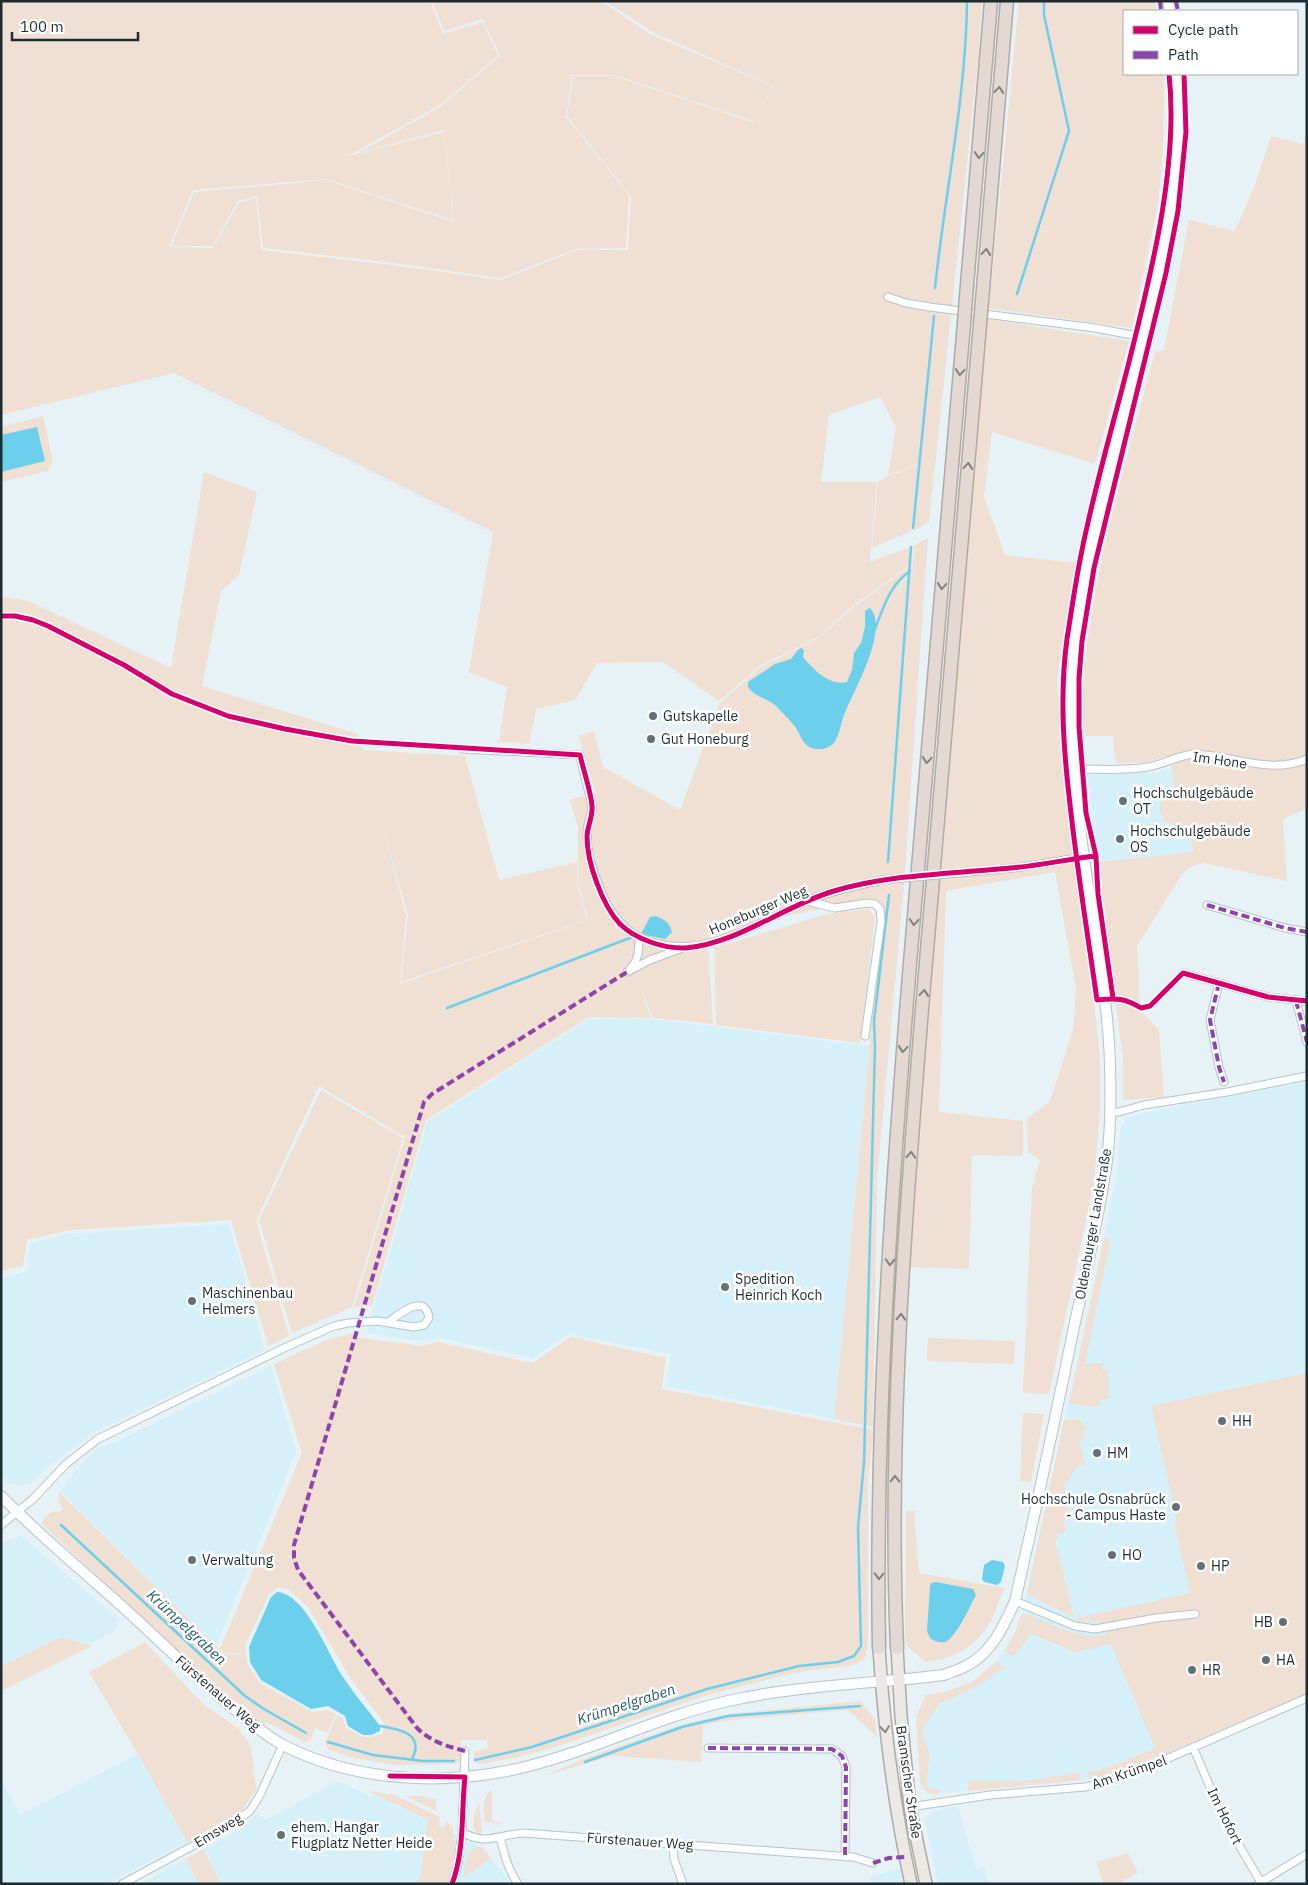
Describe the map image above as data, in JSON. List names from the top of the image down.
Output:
{
  "streets": {
    "main road": ["Bramscher Straße"],
    "street": [
      "Im Hone",
      "Honeburger Weg",
      "Oldenburger Landstraße",
      "Fürstenauer Weg",
      "Am Krümpel",
      "Im Hofort",
      "Emsweg"
    ]
  },
  "crossings": [
    ["Im Hone", "Oldenburger Landstraße"],
    ["Honeburger Weg", "Oldenburger Landstraße"],
    ["Oldenburger Landstraße", "Fürstenauer Weg"],
    ["Oldenburger Landstraße", "Bramscher Straße"],
    ["Fürstenauer Weg", "Bramscher Straße"],
    ["Fürstenauer Weg", "Emsweg"],
    ["Am Krümpel", "Bramscher Straße"],
    ["Am Krümpel", "Im Hofort"]
  ],
  "water": ["Krümpelgraben"],
  "places": [
    "Gutskapelle",
    "Gut Honeburg",
    "Hochschulgebäude OT",
    "Hochschulgebäude OS",
    "Spedition Heinrich Koch",
    "Maschinenbau Helmers",
    "HH",
    "HM",
    "Hochschule Osnabrück - Campus Haste",
    "HO",
    "Verwaltung",
    "HP",
    "HB",
    "HA",
    "HR",
    "ehem. Hangar Flugplatz Netter Heide"
  ],
  "legend": ["Cycle path", "Path"],
  "scale_bar": "100 m"
}
